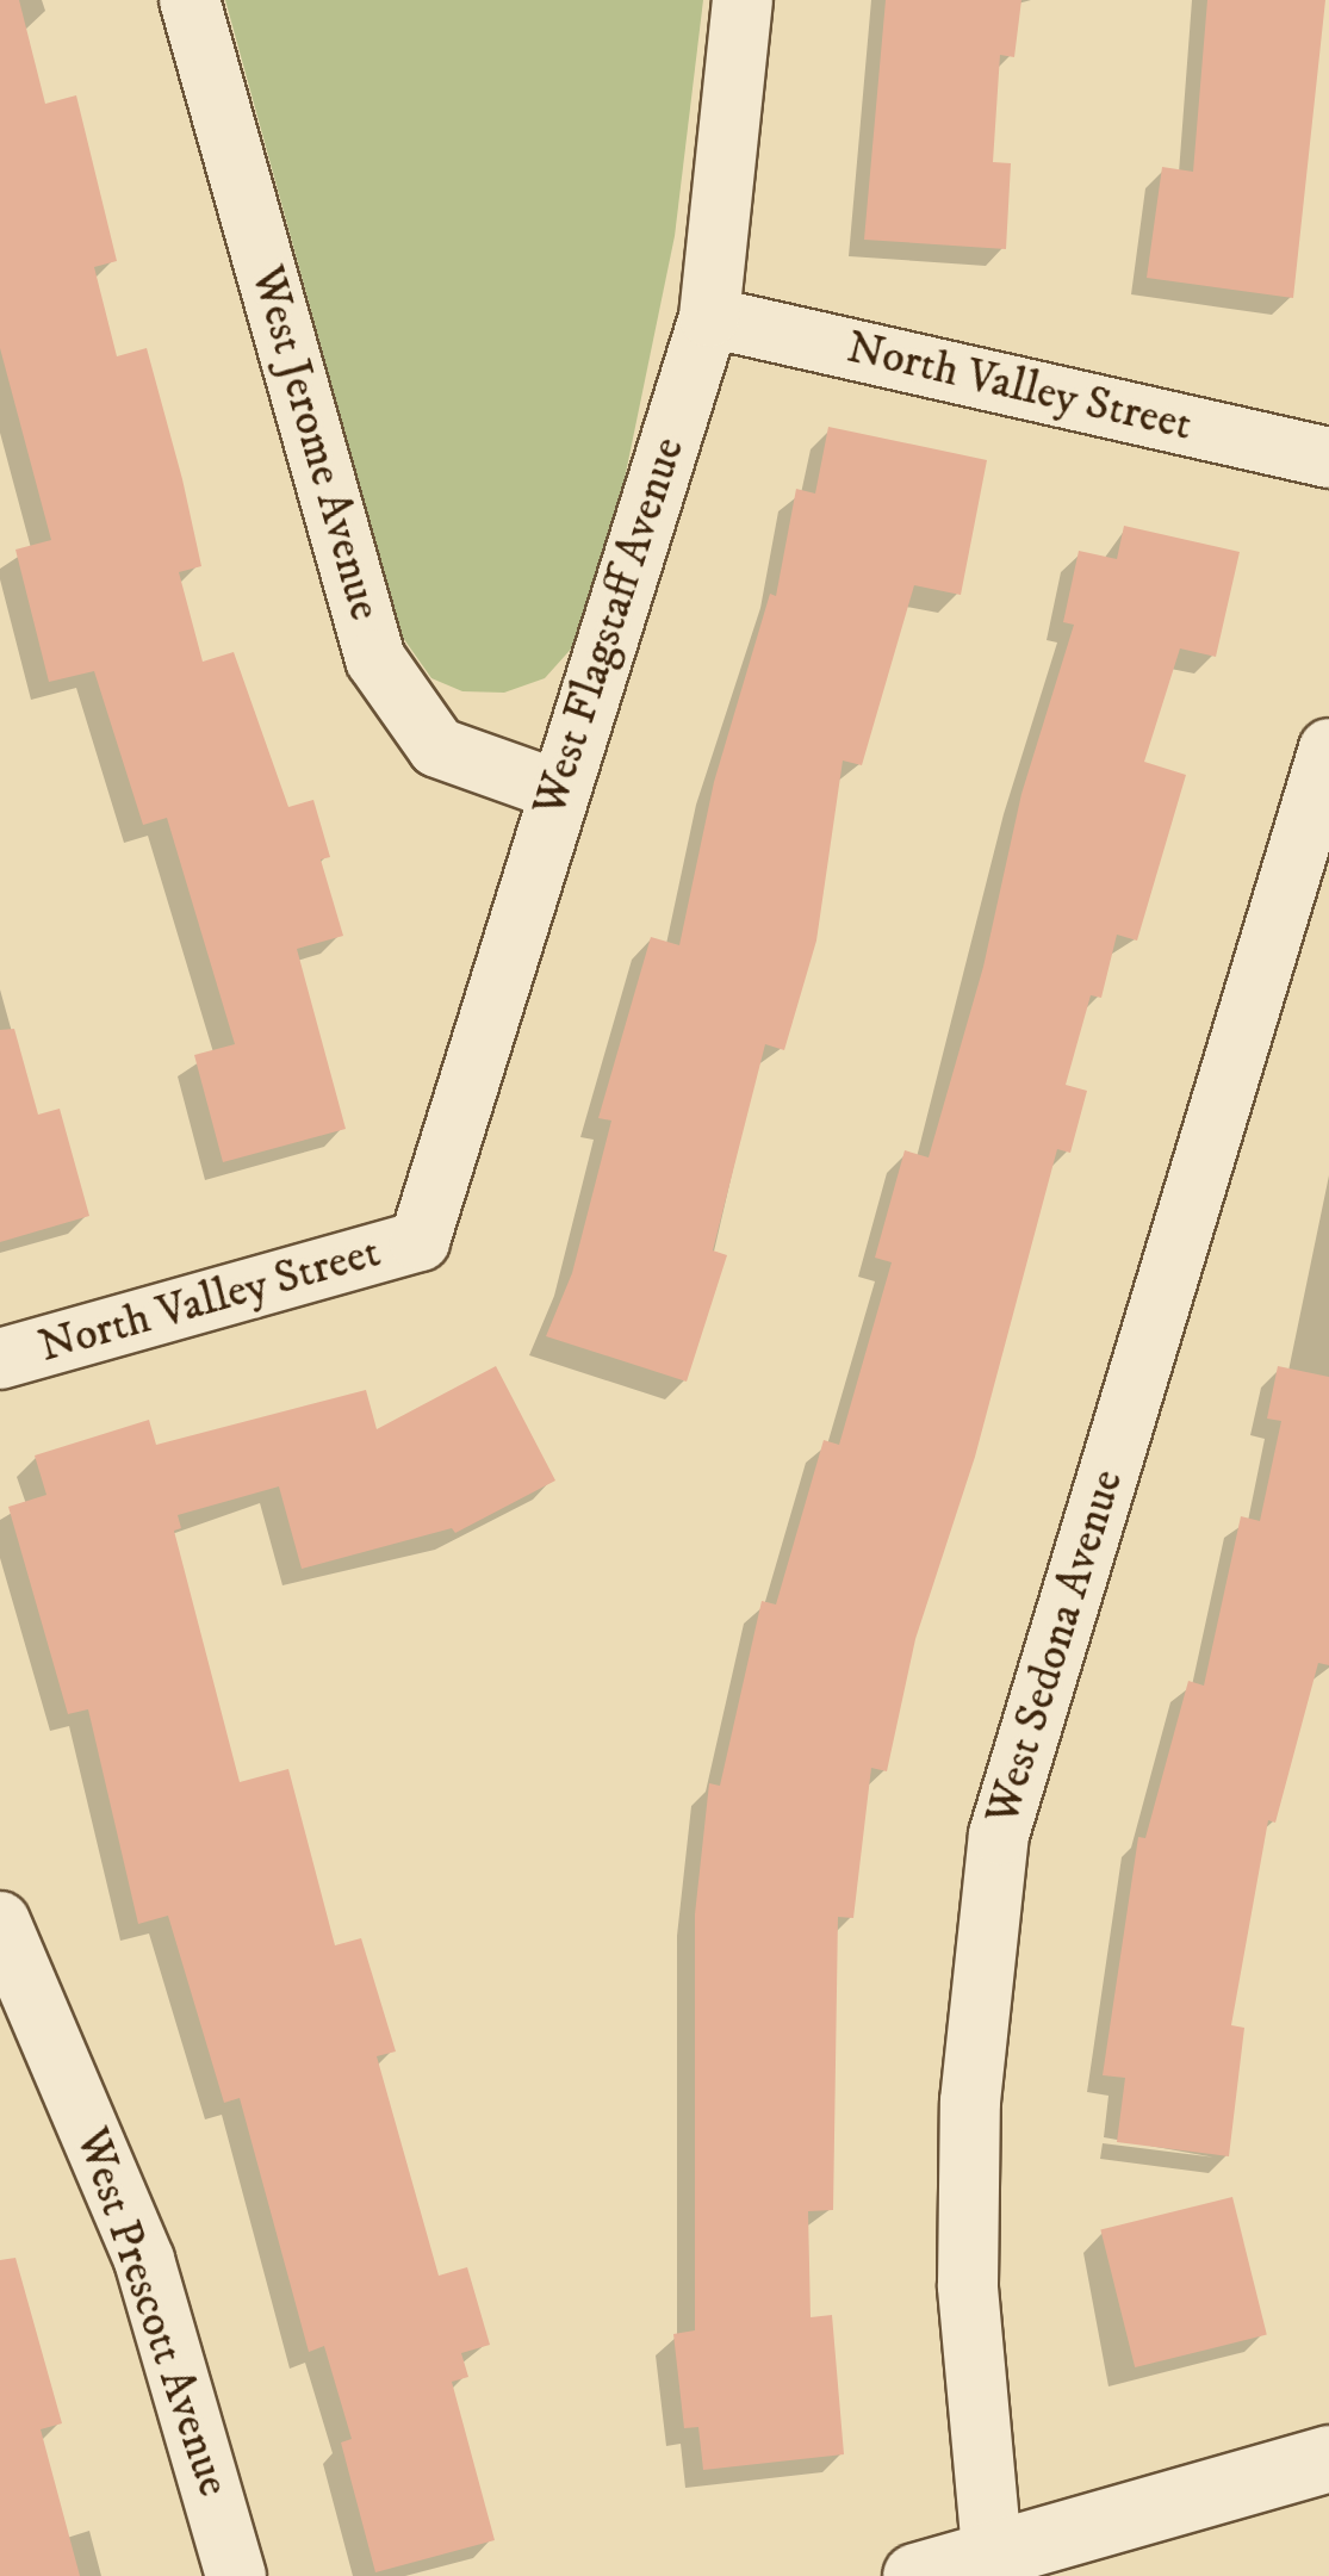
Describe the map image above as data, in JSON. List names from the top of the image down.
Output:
{
  "streets": {
    "street": [
      "North Valley Street",
      "West Jerome Avenue",
      "West Flagstaff Avenue",
      "West Sedona Avenue",
      "West Prescott Avenue"
    ]
  },
  "crossings": [
    ["North Valley Street", "West Flagstaff Avenue"],
    ["West Jerome Avenue", "West Flagstaff Avenue"]
  ]
}
